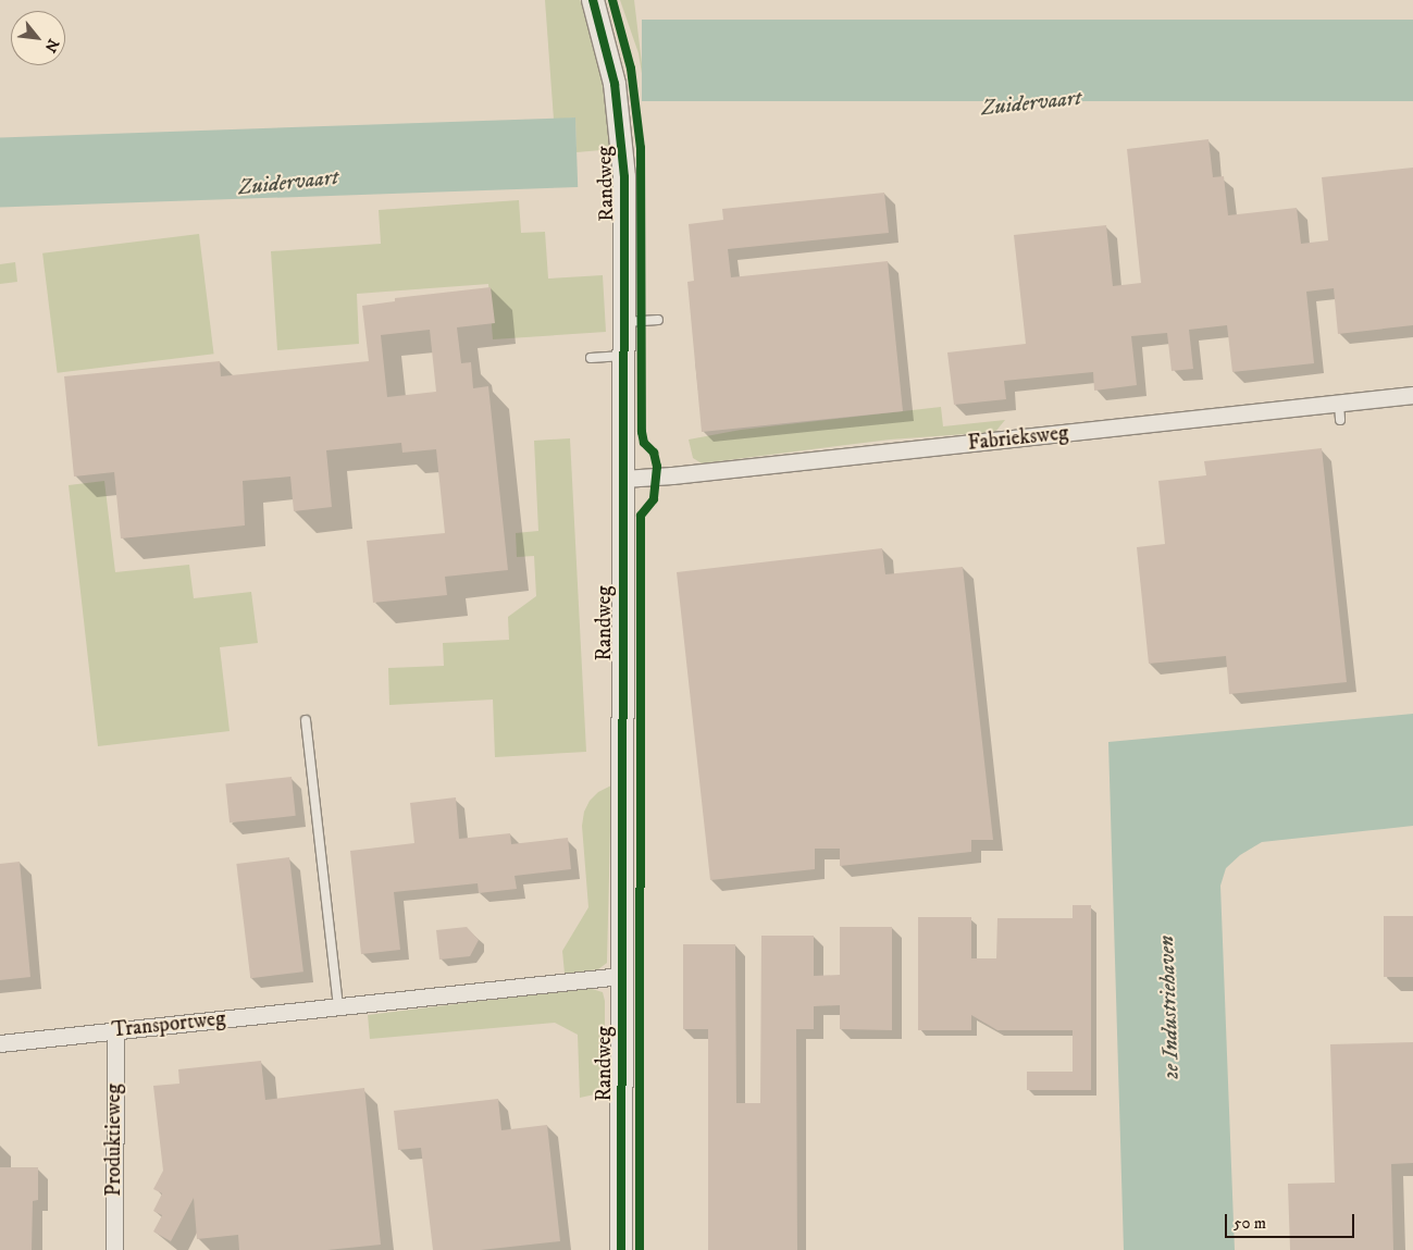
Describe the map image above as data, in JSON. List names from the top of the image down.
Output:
{
  "streets": {
    "street": [
      "Randweg",
      "Fabrieksweg",
      "Transportweg",
      "Produktieweg"
    ]
  },
  "crossings": [
    ["Randweg", "Fabrieksweg"],
    ["Randweg", "Transportweg"],
    ["Transportweg", "Produktieweg"]
  ],
  "water": ["Zuidervaart", "2e Industriehaven"],
  "scale_bar": "50 m",
  "north": "bottom right"
}
